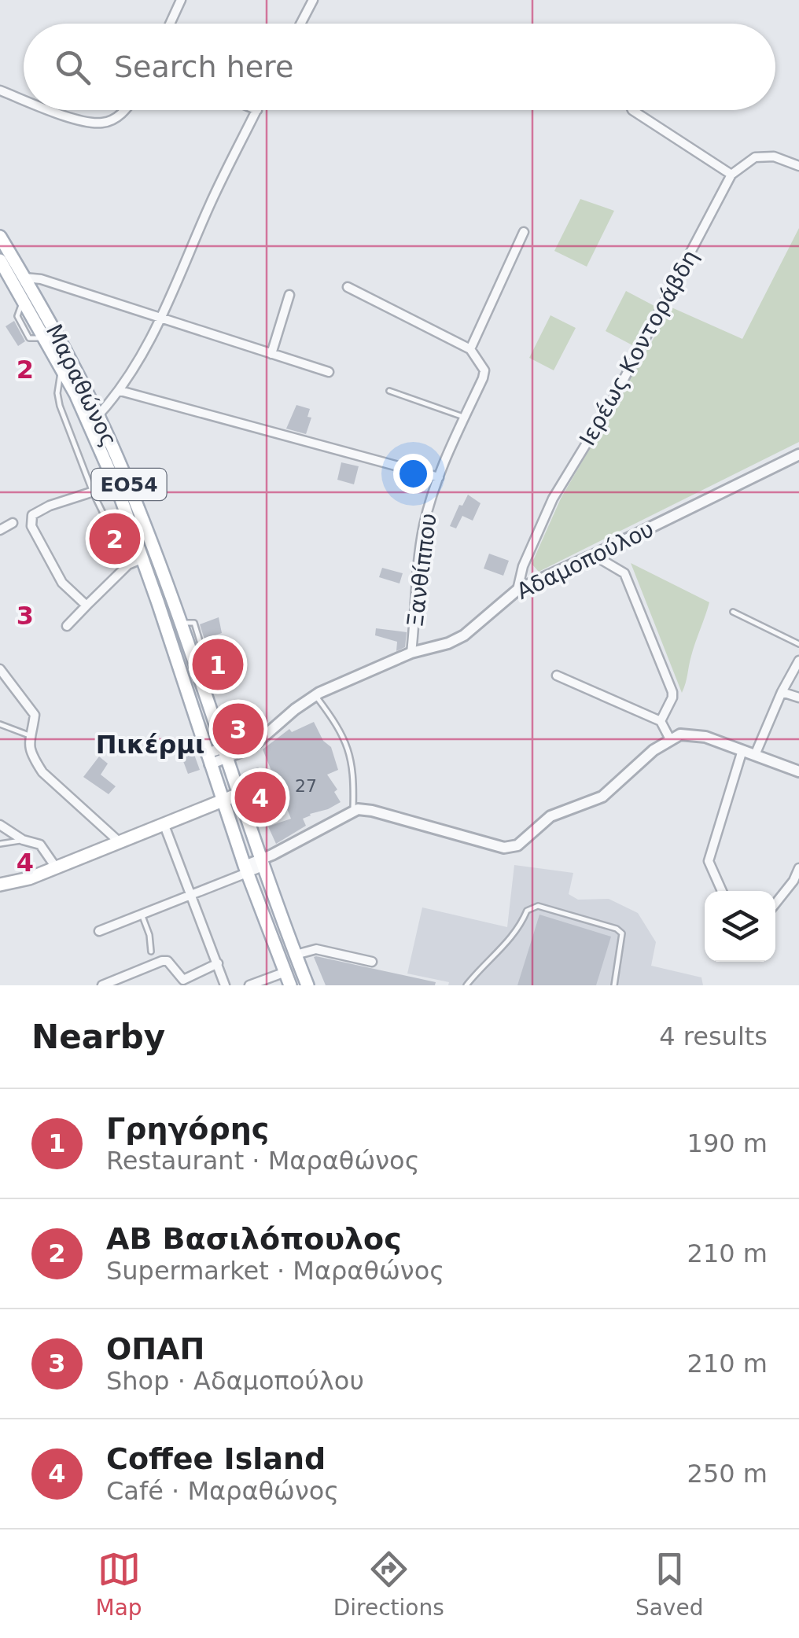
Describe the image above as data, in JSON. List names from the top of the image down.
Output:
{
  "streets": {
    "main road": ["Μαραθώνος", "ΕΟ54"],
    "street": ["Ιερέως Κοντοράβδη", "Αδαμοπούλου", "Ξανθίππου"]
  },
  "crossings": [
    ["Ιερέως Κοντοράβδη", "Αδαμοπούλου"],
    ["Μαραθώνος", "Αδαμοπούλου"],
    ["Αδαμοπούλου", "Ξανθίππου"]
  ],
  "districts": ["Πικέρμι"],
  "house_numbers": ["27"],
  "page": {
    "search": "Search here",
    "pins": [
      "2",
      "1",
      "3",
      "4"
    ],
    "heading": ["Nearby", "4 results"],
    "list": [
      {
        "mark": "1",
        "name": "Γρηγόρης",
        "note": "Restaurant · Μαραθώνος",
        "value": "190 m"
      },
      {
        "mark": "2",
        "name": "ΑΒ Βασιλόπουλος",
        "note": "Supermarket · Μαραθώνος",
        "value": "210 m"
      },
      {
        "mark": "3",
        "name": "ΟΠΑΠ",
        "note": "Shop · Αδαμοπούλου",
        "value": "210 m"
      },
      {
        "mark": "4",
        "name": "Coffee Island",
        "note": "Café · Μαραθώνος",
        "value": "250 m"
      }
    ],
    "nav": ["Map", "Directions", "Saved"]
  },
  "grid": {
    "rows": ["2", "3", "4"]
  }
}
